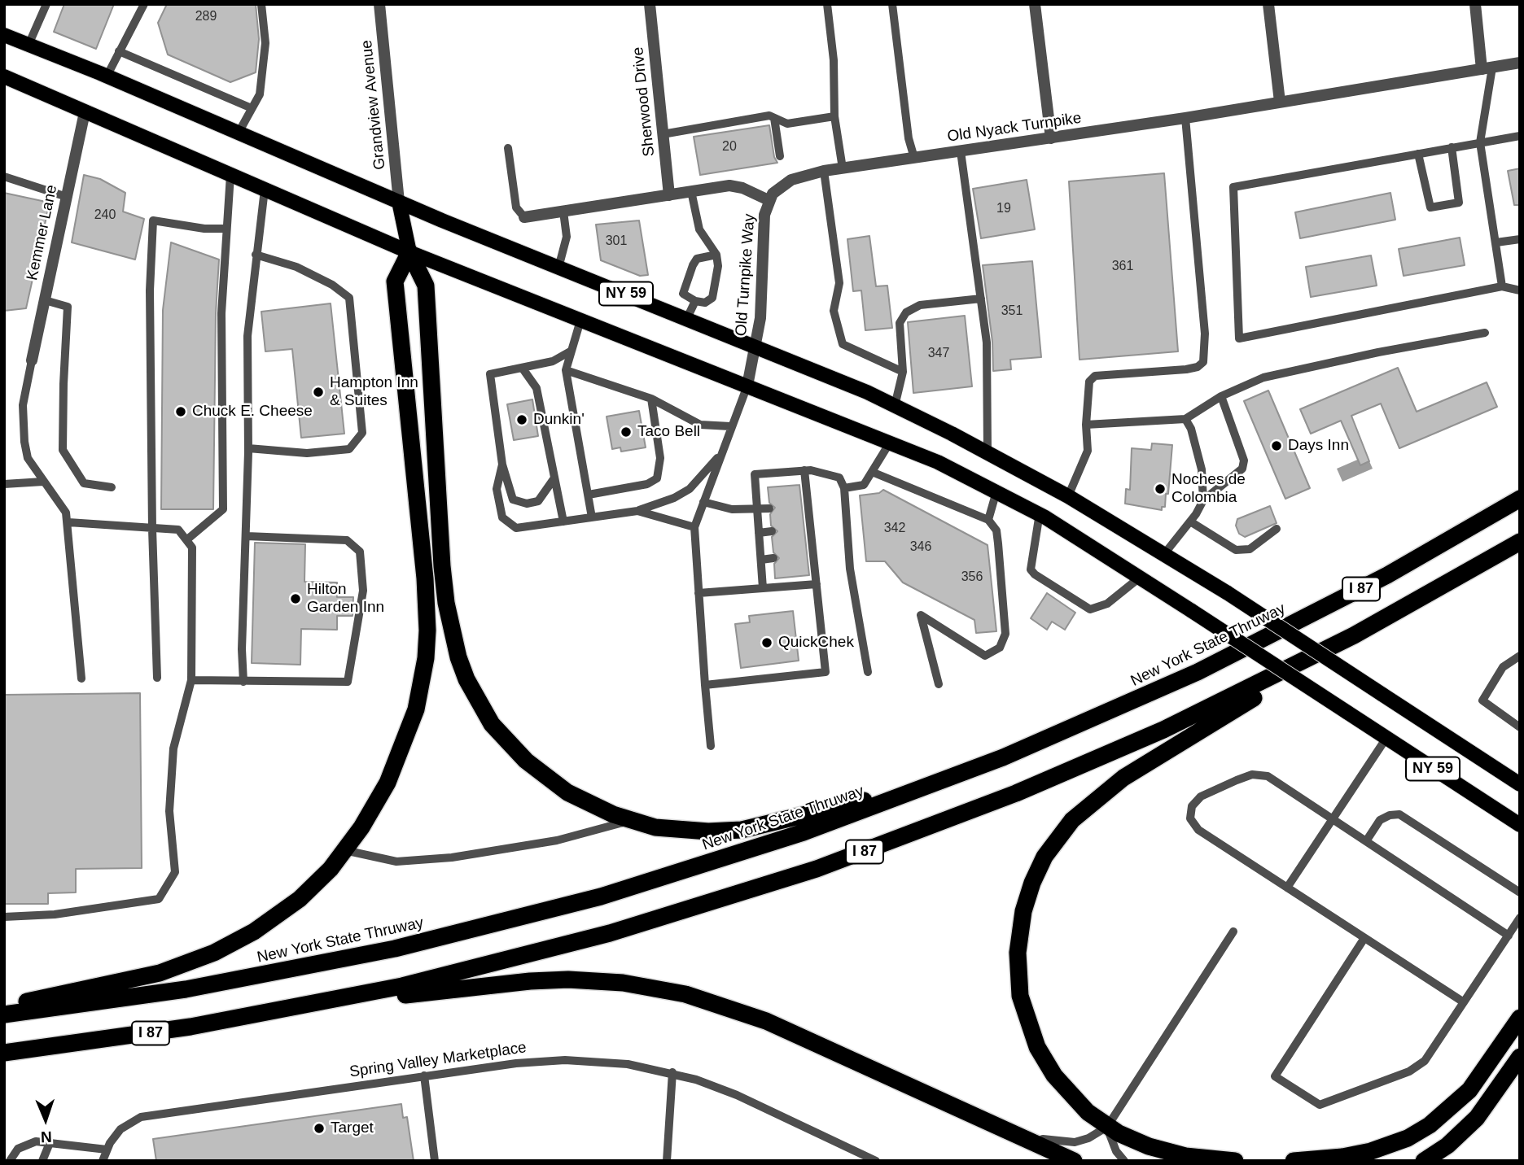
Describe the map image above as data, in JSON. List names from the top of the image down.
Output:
{
  "streets": {
    "highway": ["I 87", "New York State Thruway"],
    "main road": ["NY 59"],
    "street": [
      "Sherwood Drive",
      "Grandview Avenue",
      "Old Nyack Turnpike",
      "Kemmer Lane",
      "Old Turnpike Way"
    ],
    "lane": ["Spring Valley Marketplace"]
  },
  "crossings": [
    ["Grandview Avenue", "NY 59"],
    ["Old Nyack Turnpike", "Old Turnpike Way"],
    ["Kemmer Lane", "NY 59"],
    ["Old Turnpike Way", "NY 59"]
  ],
  "places": [
    "Hampton Inn & Suites",
    "Chuck E. Cheese",
    "Dunkin'",
    "Taco Bell",
    "Days Inn",
    "Noches de Colombia",
    "Hilton Garden Inn",
    "QuickChek",
    "Target"
  ],
  "house_numbers": [
    "289",
    "20",
    "19",
    "240",
    "301",
    "361",
    "351",
    "347",
    "342",
    "346",
    "356"
  ],
  "north": "bottom"
}
